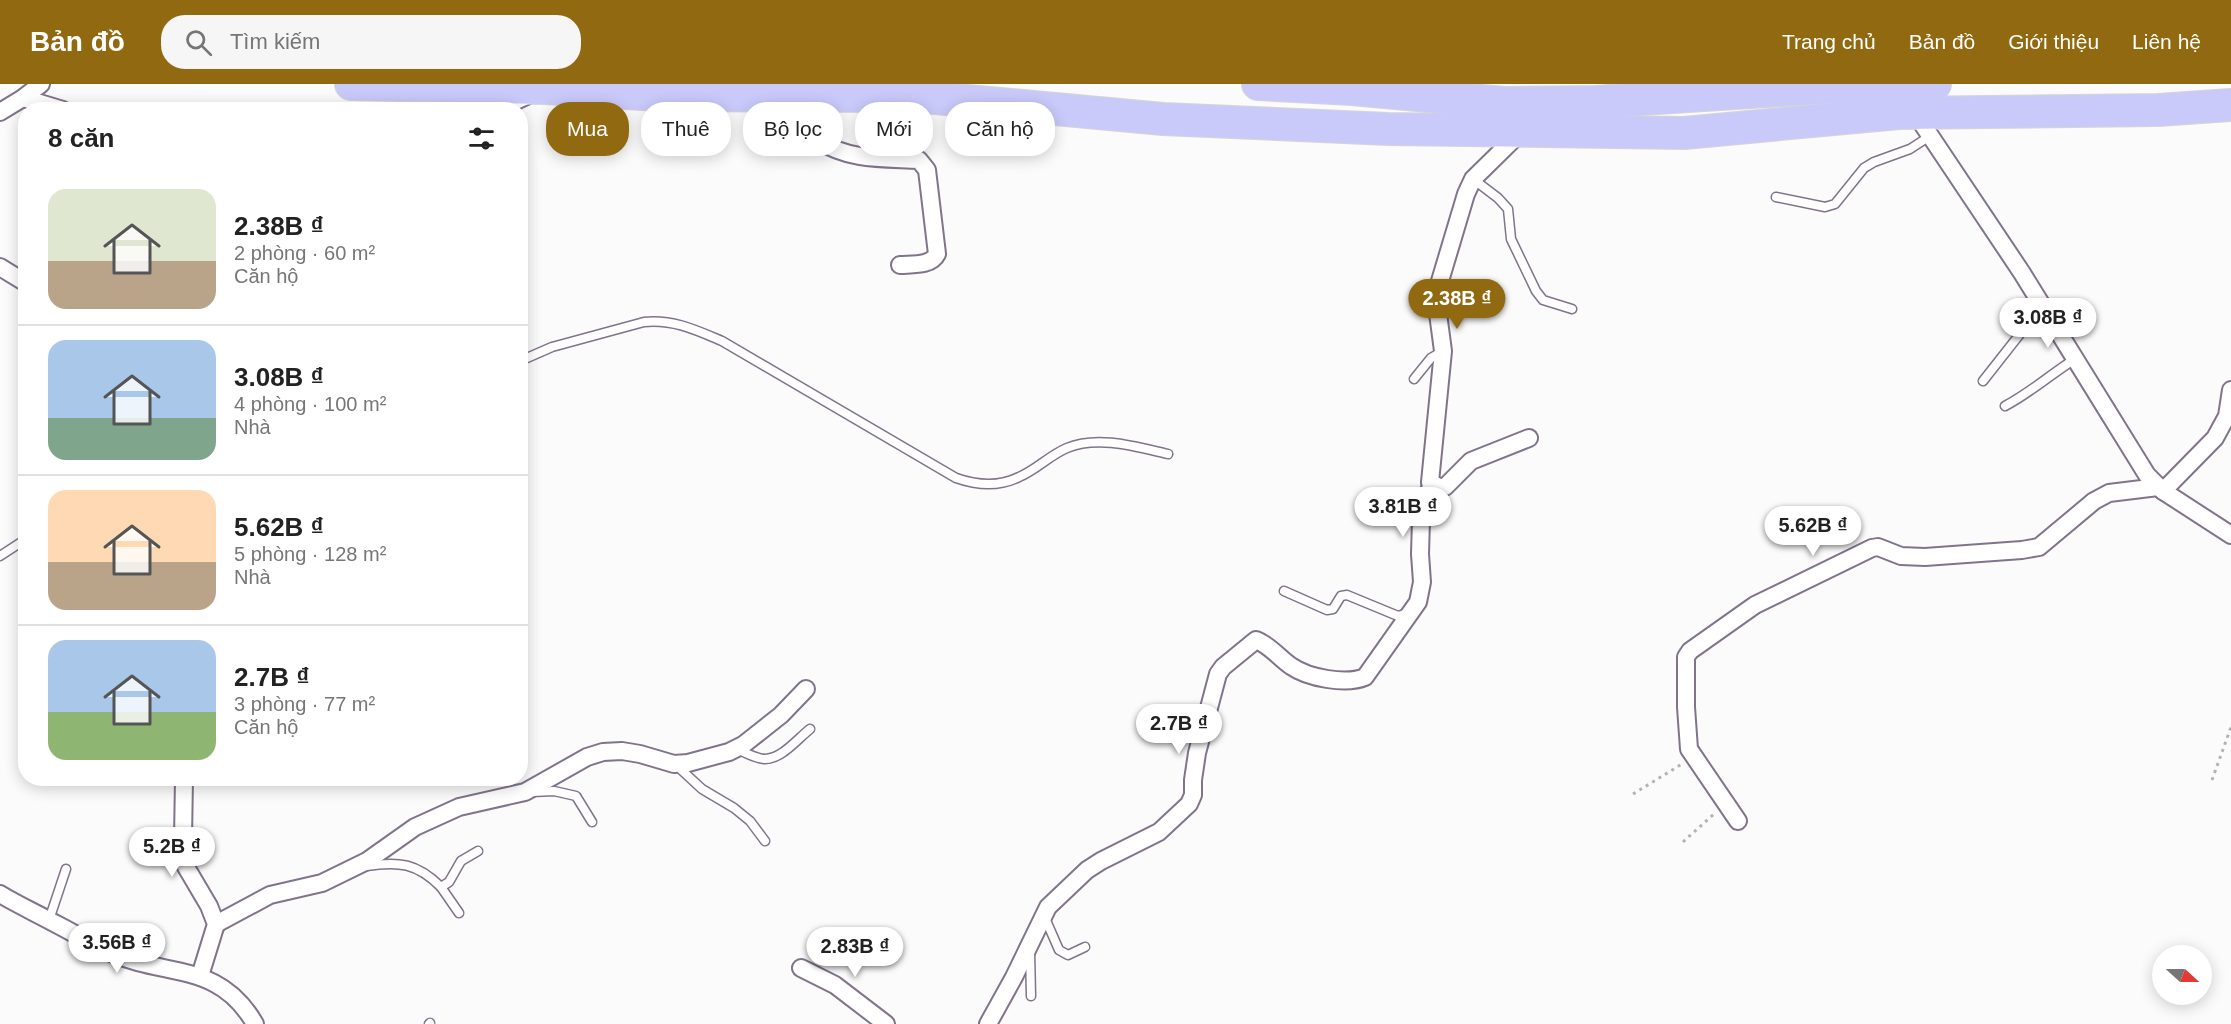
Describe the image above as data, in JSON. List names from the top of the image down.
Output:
{
  "north": "right",
  "page": {
    "header": "Bản đồ",
    "search": "Tìm kiếm",
    "nav": [
      "Trang chủ",
      "Bản đồ",
      "Giới thiệu",
      "Liên hệ"
    ],
    "chip": [
      "Mua",
      "Thuê",
      "Bộ lọc",
      "Mới",
      "Căn hộ"
    ],
    "heading": "8 căn",
    "list": [
      {
        "name": "2.38B ₫",
        "note": "2 phòng · 60 m² · Căn hộ"
      },
      {
        "name": "3.08B ₫",
        "note": "4 phòng · 100 m² · Nhà"
      },
      {
        "name": "5.62B ₫",
        "note": "5 phòng · 128 m² · Nhà"
      },
      {
        "name": "2.7B ₫",
        "note": "3 phòng · 77 m² · Căn hộ"
      }
    ],
    "price": [
      "2.38B ₫",
      "3.08B ₫",
      "3.81B ₫",
      "5.62B ₫",
      "2.7B ₫",
      "5.2B ₫",
      "3.56B ₫",
      "2.83B ₫"
    ]
  }
}
